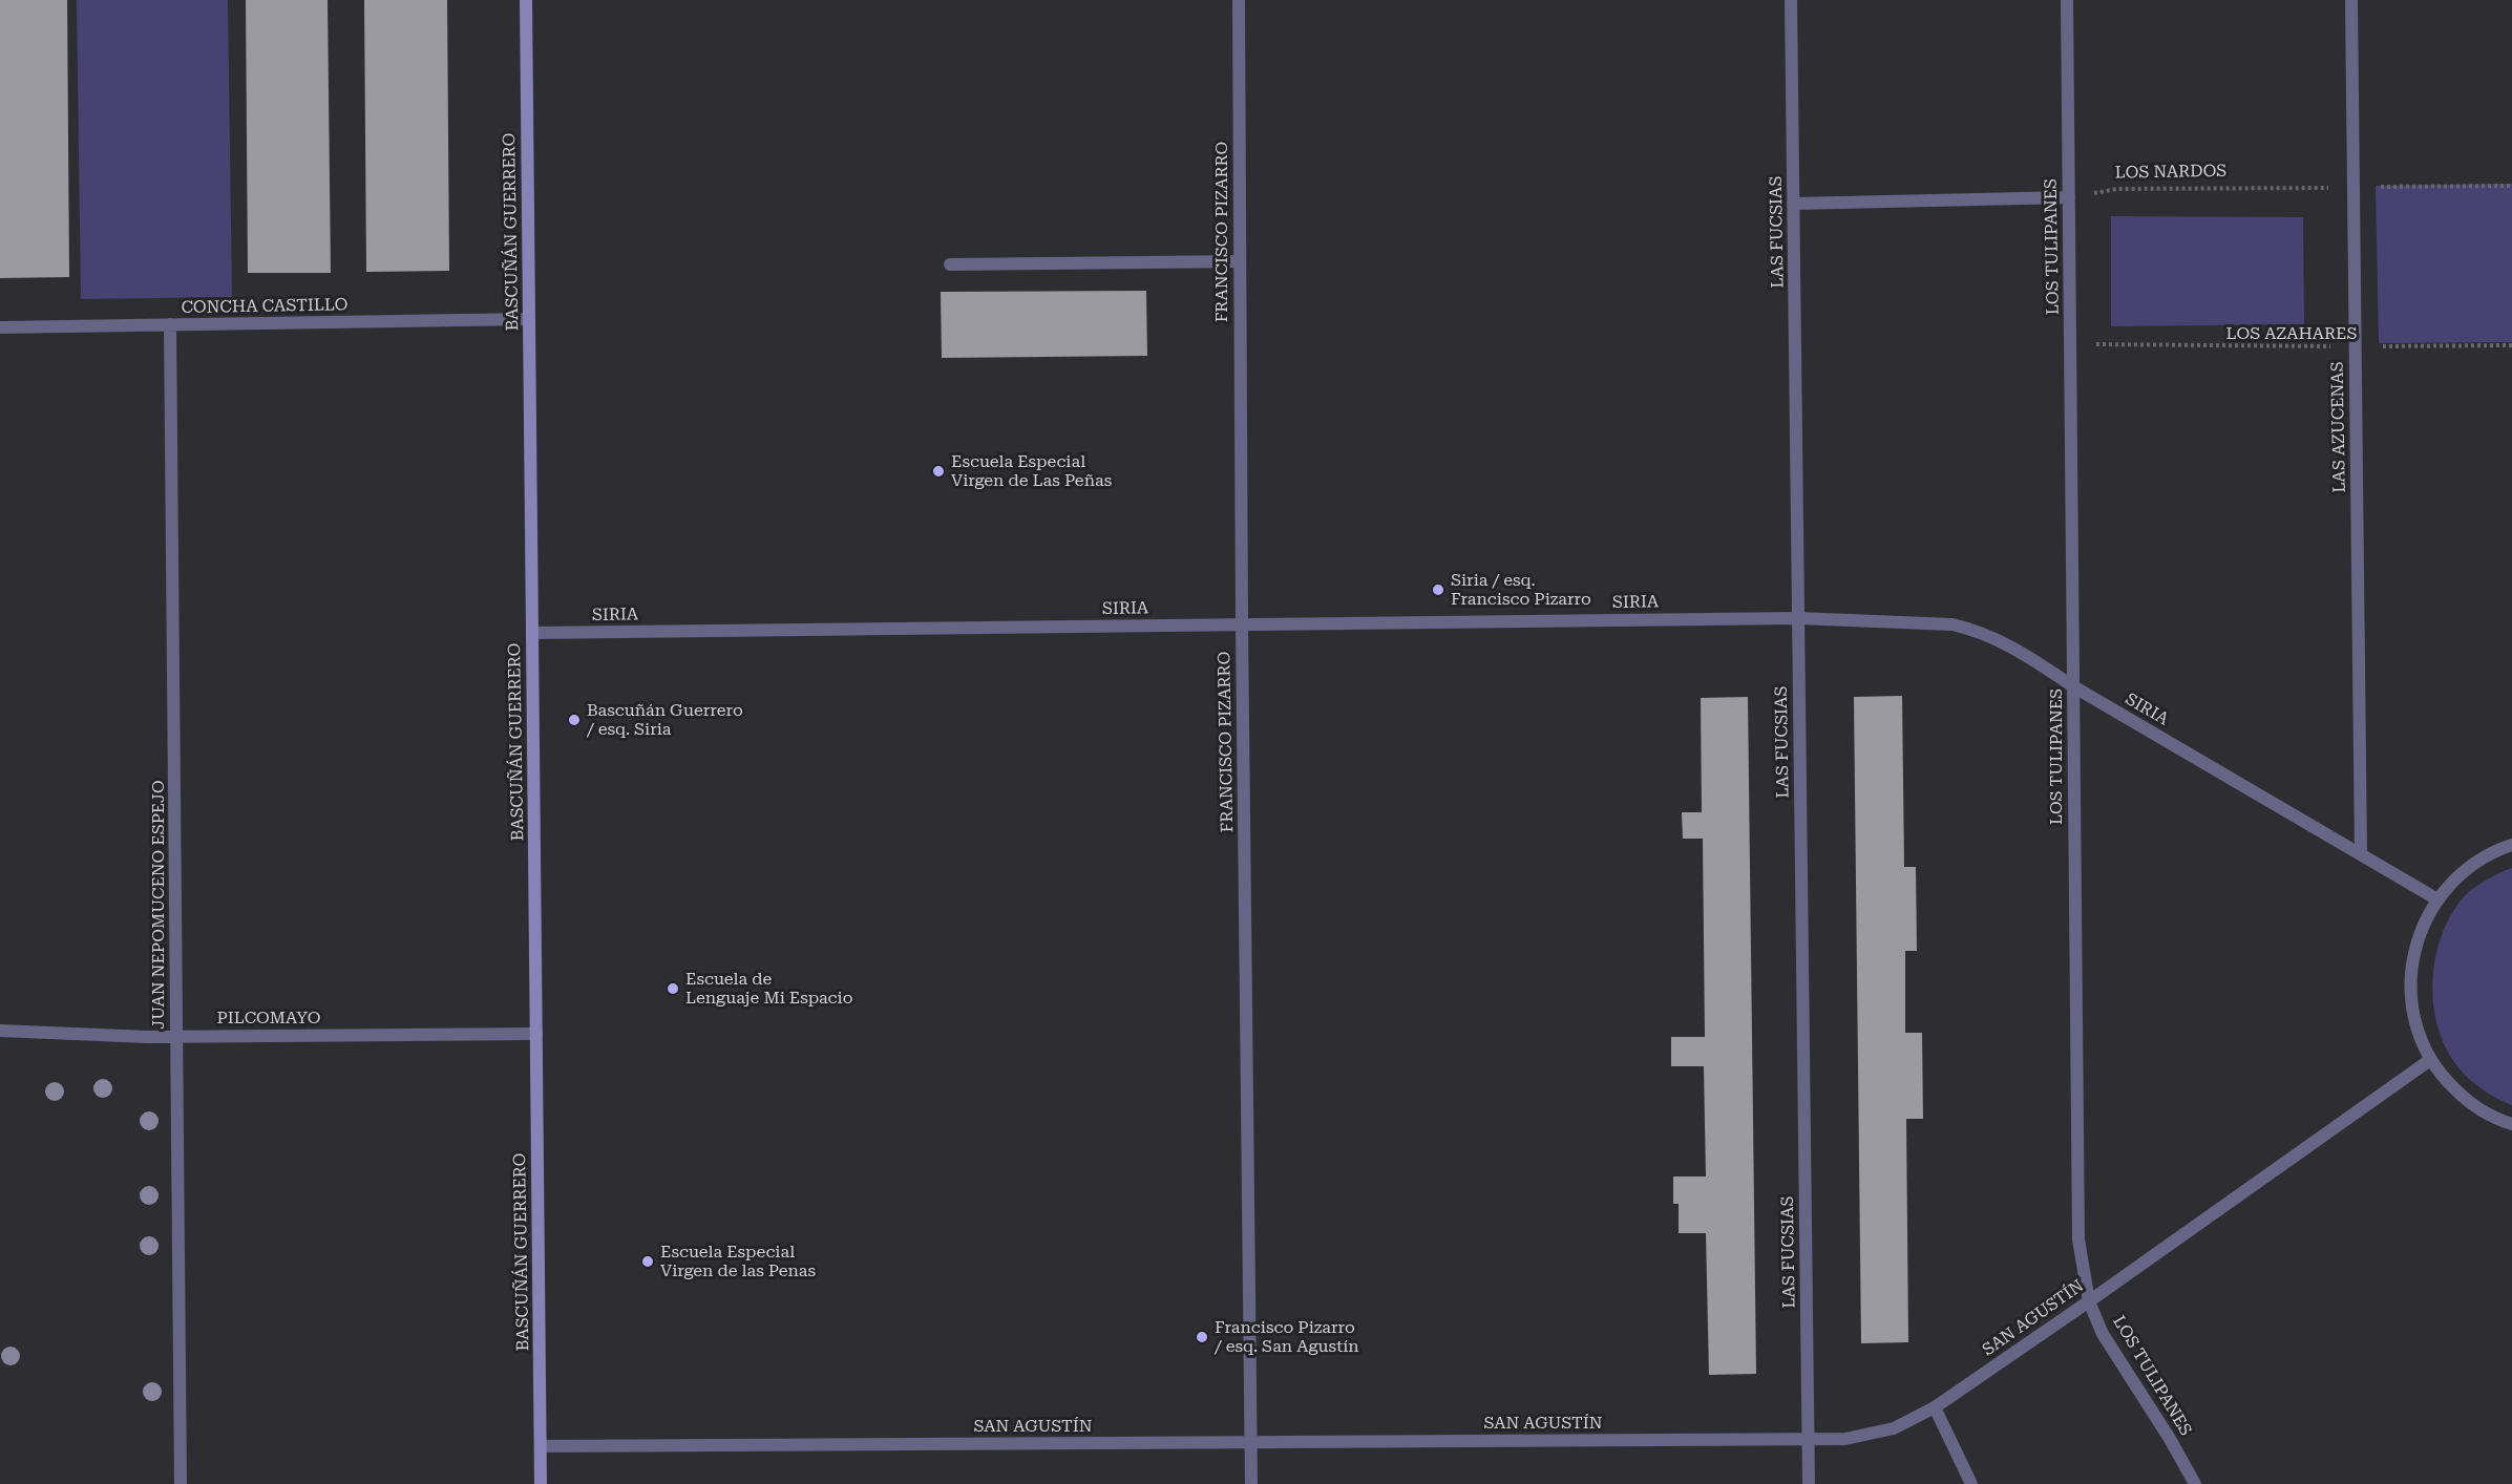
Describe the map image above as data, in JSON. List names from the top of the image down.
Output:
{
  "streets": {
    "main road": ["BASCUÑÁN GUERRERO"],
    "street": [
      "FRANCISCO PIZARRO",
      "LAS FUCSIAS",
      "LOS TULIPANES",
      "CONCHA CASTILLO",
      "LAS AZUCENAS",
      "SIRIA",
      "JUAN NEPOMUCENO ESPEJO",
      "PILCOMAYO",
      "SAN AGUSTÍN"
    ],
    "path": ["LOS NARDOS", "LOS AZAHARES"]
  },
  "crossings": [
    ["LOS NARDOS", "LOS TULIPANES"],
    ["LOS NARDOS", "LAS AZUCENAS"],
    ["BASCUÑÁN GUERRERO", "CONCHA CASTILLO"],
    ["BASCUÑÁN GUERRERO", "SIRIA"],
    ["BASCUÑÁN GUERRERO", "PILCOMAYO"],
    ["BASCUÑÁN GUERRERO", "SAN AGUSTÍN"],
    ["FRANCISCO PIZARRO", "SIRIA"],
    ["FRANCISCO PIZARRO", "SAN AGUSTÍN"],
    ["LAS FUCSIAS", "SIRIA"],
    ["LAS FUCSIAS", "SAN AGUSTÍN"],
    ["LOS TULIPANES", "LOS AZAHARES"],
    ["LOS TULIPANES", "SIRIA"],
    ["LOS TULIPANES", "SAN AGUSTÍN"],
    ["CONCHA CASTILLO", "JUAN NEPOMUCENO ESPEJO"],
    ["LOS AZAHARES", "LAS AZUCENAS"],
    ["LAS AZUCENAS", "SIRIA"],
    ["JUAN NEPOMUCENO ESPEJO", "PILCOMAYO"]
  ],
  "places": [
    "Escuela Especial Virgen de Las Peñas",
    "Siria / esq. Francisco Pizarro",
    "Bascuñán Guerrero / esq. Siria",
    "Escuela de Lenguaje Mi Espacio",
    "Escuela Especial Virgen de las Penas",
    "Francisco Pizarro / esq. San Agustín"
  ]
}
